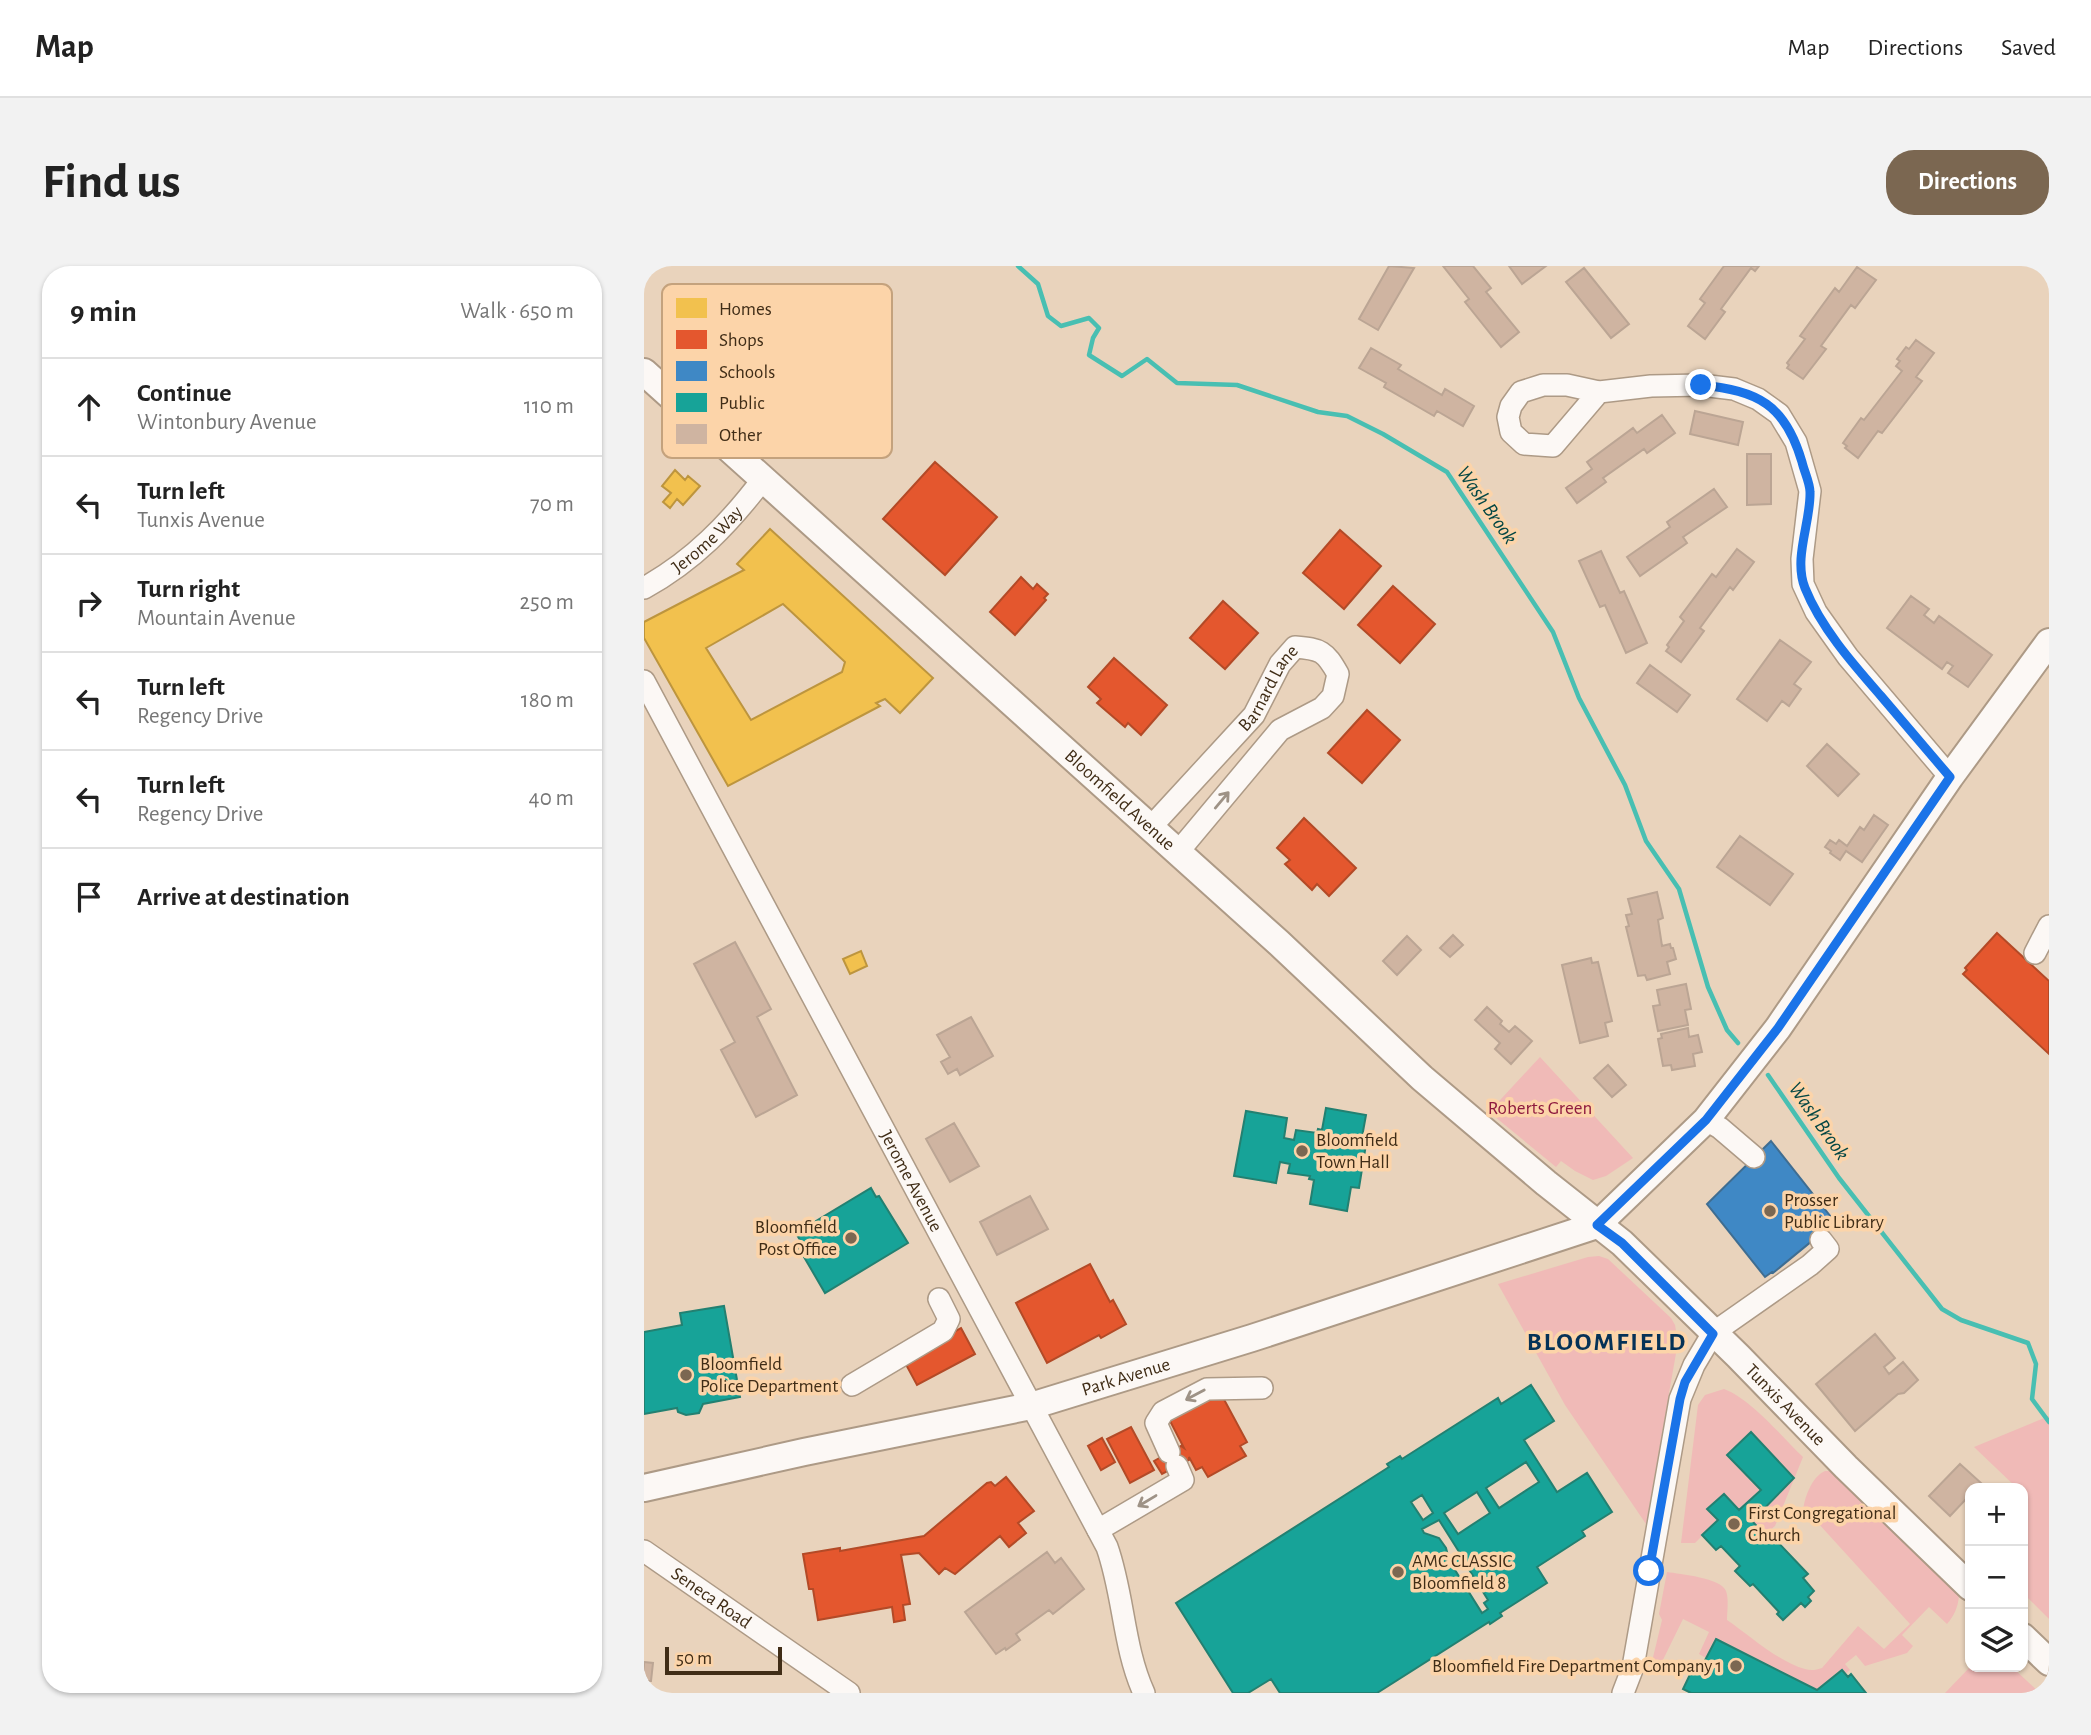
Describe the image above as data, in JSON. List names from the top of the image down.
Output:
{
  "streets": {
    "main road": ["Bloomfield Avenue", "Park Avenue", "Tunxis Avenue"],
    "street": [
      "Jerome Way",
      "Barnard Lane",
      "Jerome Avenue",
      "Seneca Road"
    ]
  },
  "crossings": [
    ["Jerome Way", "Bloomfield Avenue"],
    ["Barnard Lane", "Bloomfield Avenue"],
    ["Bloomfield Avenue", "Park Avenue"],
    ["Bloomfield Avenue", "Tunxis Avenue"],
    ["Jerome Avenue", "Park Avenue"],
    ["Park Avenue", "Tunxis Avenue"]
  ],
  "districts": ["BLOOMFIELD"],
  "water": ["Wash Brook"],
  "parks": ["Roberts Green"],
  "places": [
    "Bloomfield Town Hall",
    "Prosser Public Library",
    "Bloomfield Post Office",
    "Bloomfield Police Department",
    "First Congregational Church",
    "AMC CLASSIC Bloomfield 8",
    "Bloomfield Fire Department Company 1"
  ],
  "legend": [
    "Homes",
    "Shops",
    "Schools",
    "Public",
    "Other"
  ],
  "scale_bar": "50 m",
  "page": {
    "header": "Map",
    "nav": ["Map", "Directions", "Saved"],
    "buttons": "Directions",
    "title": "Find us",
    "heading": ["9 min", "Walk · 650 m"],
    "list": [
      ["Continue", "Wintonbury Avenue", "110 m"],
      ["Turn left", "Tunxis Avenue", "70 m"],
      ["Turn right", "Mountain Avenue", "250 m"],
      ["Turn left", "Regency Drive", "180 m"],
      ["Turn left", "Regency Drive", "40 m"],
      "Arrive at destination"
    ],
    "map_buttons": ["+", "−"],
    "scale": "50 m"
  }
}
